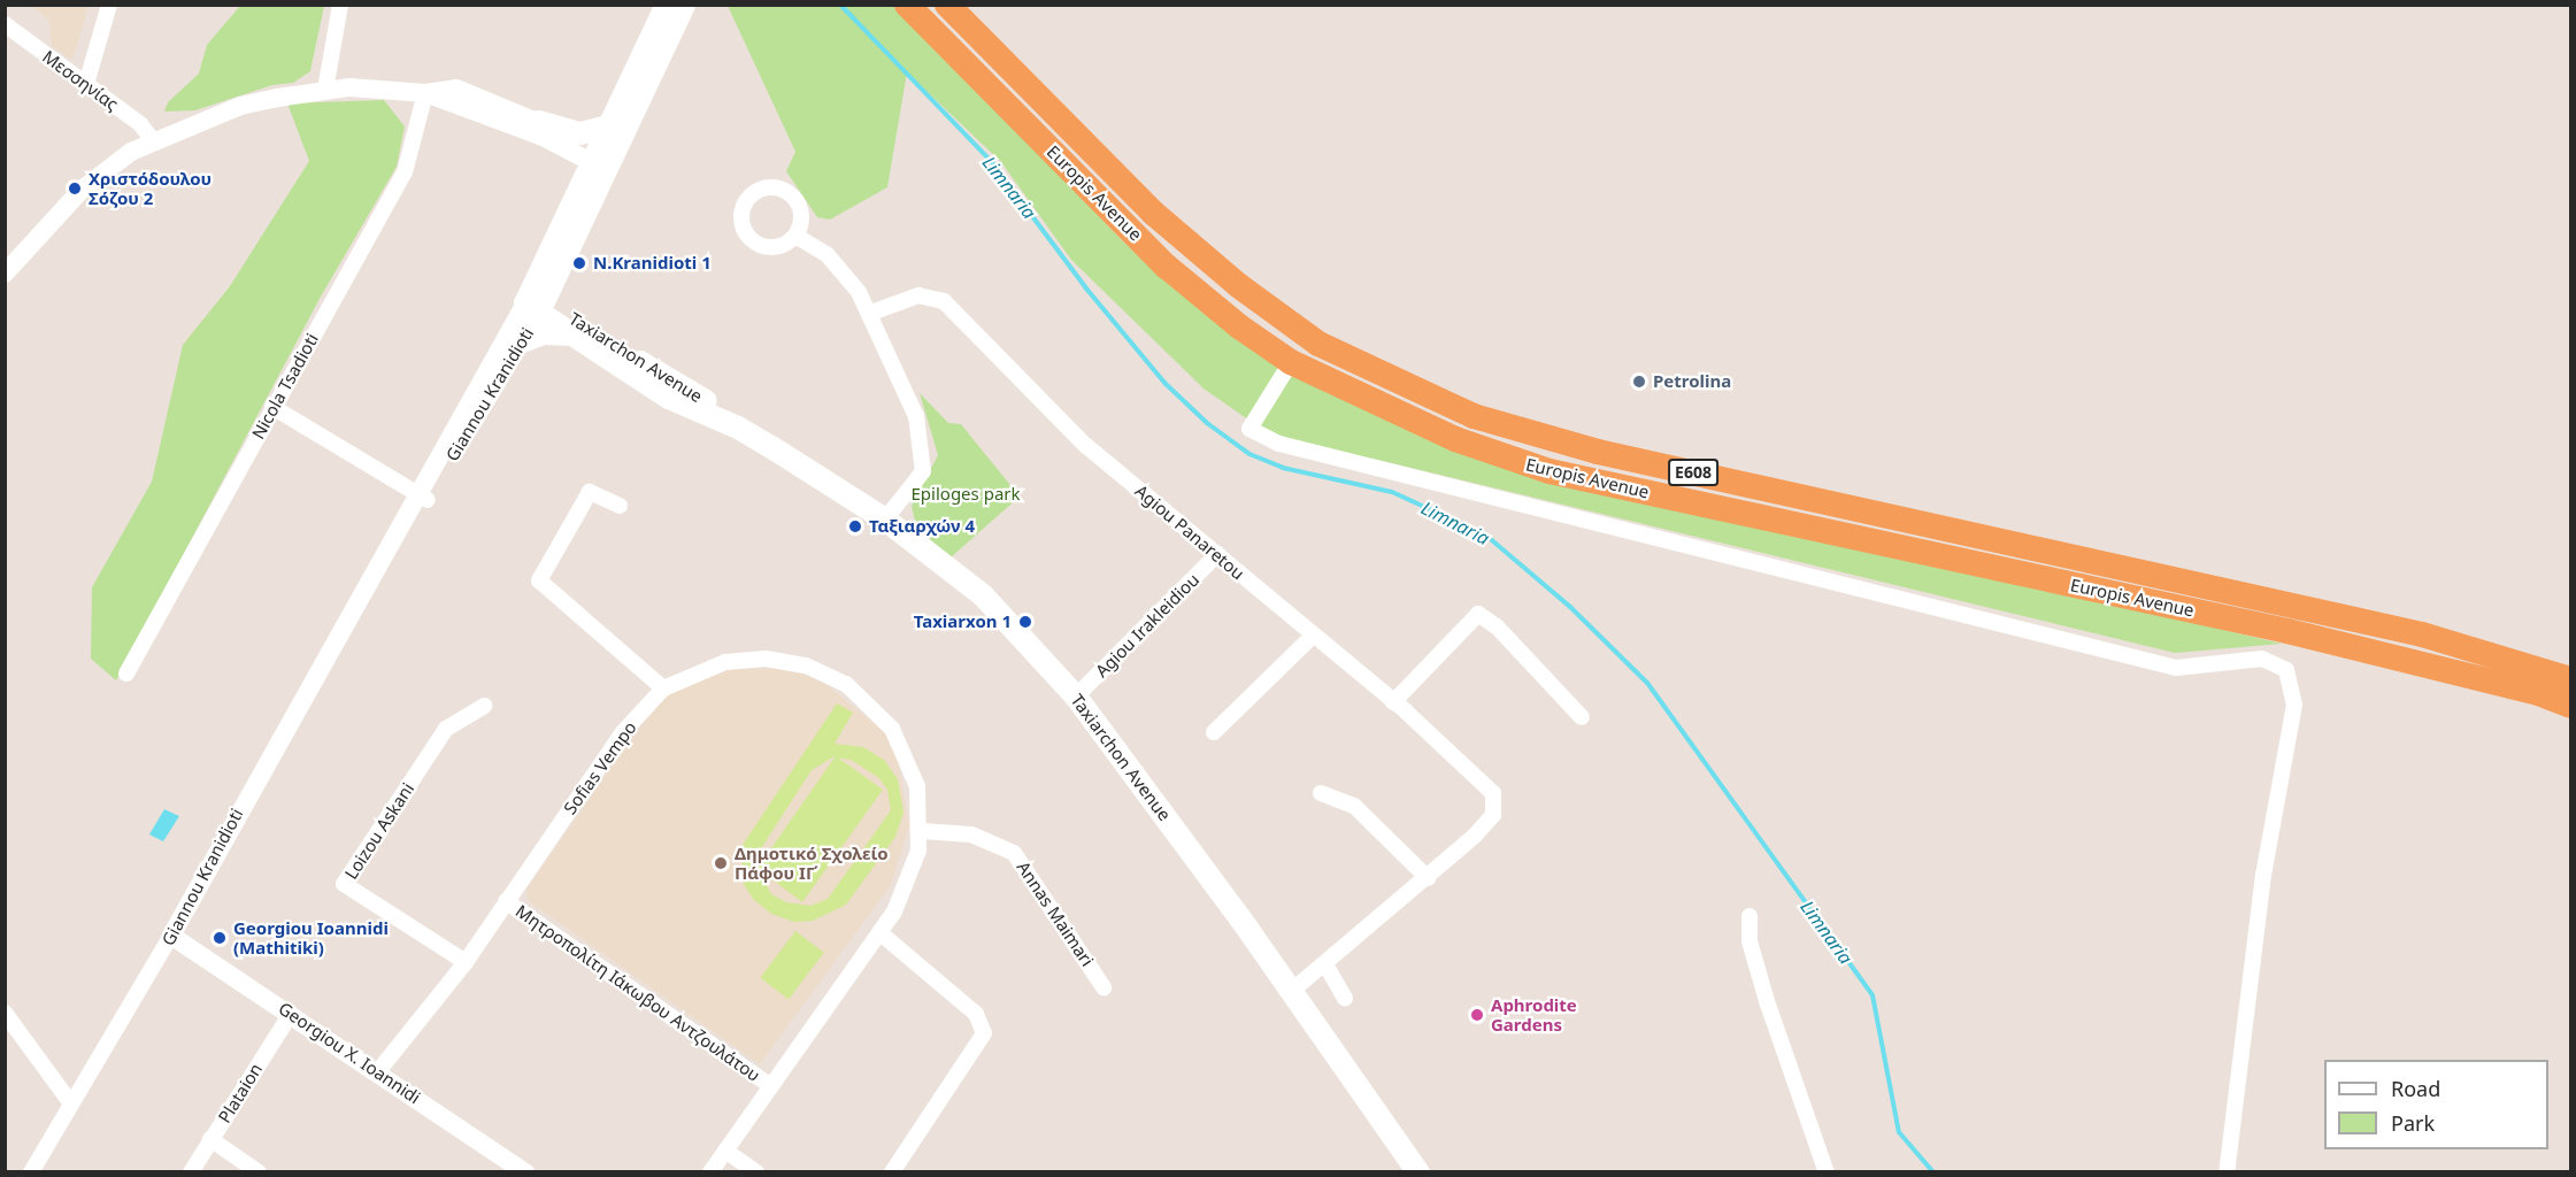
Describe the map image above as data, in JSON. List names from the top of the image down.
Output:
{
  "streets": {
    "highway": ["Europis Avenue", "E608"],
    "main road": ["Taxiarchon Avenue", "Giannou Kranidioti"],
    "street": [
      "Μεσσηνίας",
      "Nicola Tsadioti",
      "Agiou Panaretou",
      "Agiou Irakleidiou",
      "Sofias Vempo",
      "Loizou Askani",
      "Annas Maimari",
      "Μητροπολίτη Ιάκωβου Αντζουλάτου",
      "Georgiou X. Ioannidi",
      "Plataion"
    ]
  },
  "crossings": [
    ["Taxiarchon Avenue", "Giannou Kranidioti"],
    ["Taxiarchon Avenue", "Agiou Irakleidiou"],
    ["Giannou Kranidioti", "Georgiou X. Ioannidi"],
    ["Agiou Panaretou", "Agiou Irakleidiou"],
    ["Sofias Vempo", "Loizou Askani"],
    ["Sofias Vempo", "Annas Maimari"],
    ["Sofias Vempo", "Μητροπολίτη Ιάκωβου Αντζουλάτου"],
    ["Sofias Vempo", "Georgiou X. Ioannidi"],
    ["Georgiou X. Ioannidi", "Plataion"]
  ],
  "water": ["Limnaria"],
  "parks": ["Epiloges park"],
  "places": [
    "Χριστόδουλου Σόζου 2",
    "N.Kranidioti 1",
    "Petrolina",
    "Ταξιαρχών 4",
    "Taxiarxon 1",
    "Δημοτικό Σχολείο Πάφου ΙΓ΄",
    "Georgiou Ioannidi (Mathitiki)",
    "Aphrodite Gardens"
  ],
  "legend": ["Road", "Park"]
}
